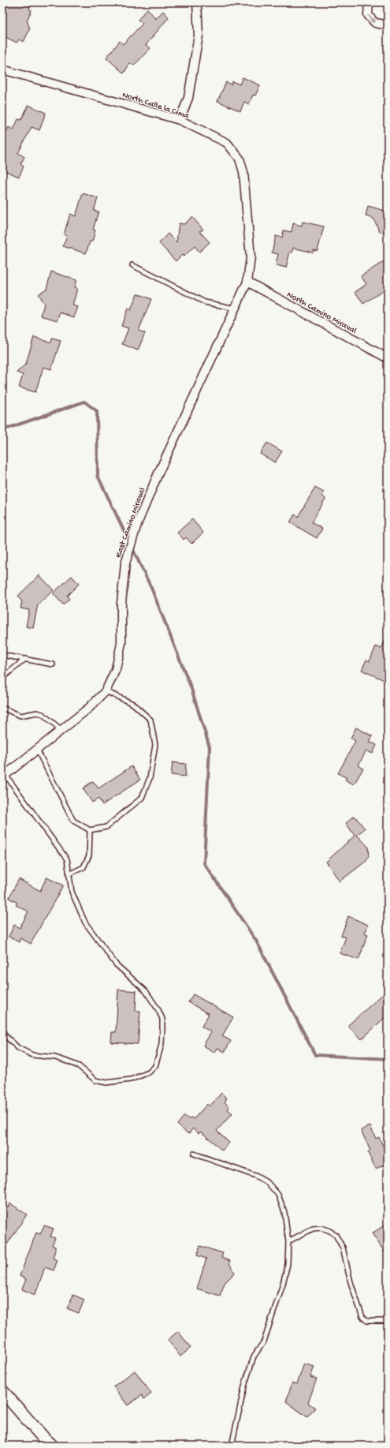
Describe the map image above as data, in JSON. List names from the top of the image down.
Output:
{
  "streets": {
    "street": ["North Calle la Cima", "North Camino Miraval", "East Camino Miraval"]
  },
  "crossings": [
    ["North Calle la Cima", "North Camino Miraval"],
    ["North Calle la Cima", "East Camino Miraval"],
    ["North Camino Miraval", "East Camino Miraval"]
  ]
}
